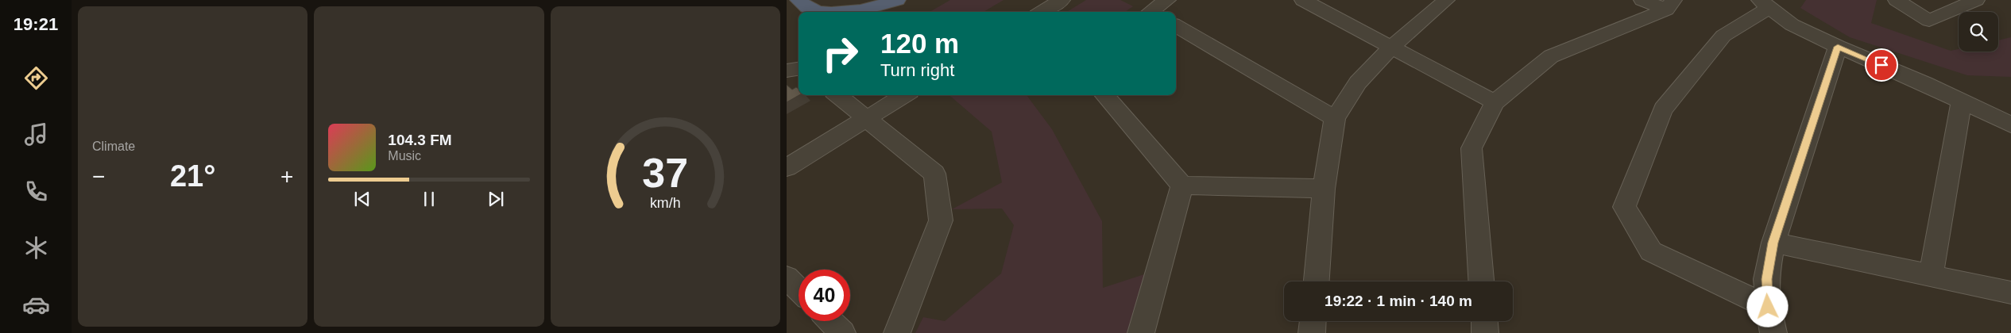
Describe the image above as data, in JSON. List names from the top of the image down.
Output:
{
  "page": {
    "tabs": "19:21",
    "tile": "Climate",
    "turn": ["120 m", "Turn right"],
    "song": ["104.3 FM", "Music"],
    "heat": ["−", "21°", "+"],
    "limit": "40",
    "trip": "19:22 · 1 min · 140 m",
    "gauge": ["37", "km/h"]
  }
}
